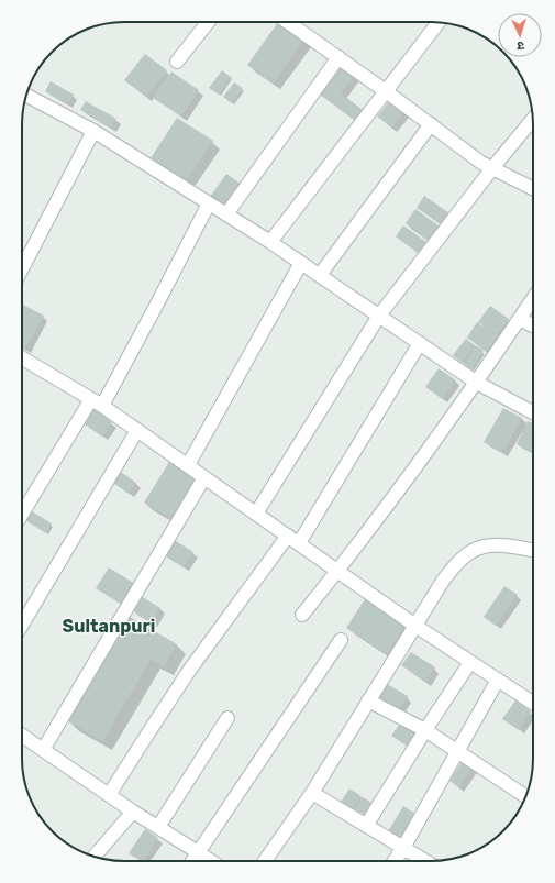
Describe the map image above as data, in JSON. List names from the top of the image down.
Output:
{
  "districts": ["Sultanpuri"],
  "north": "bottom"
}
